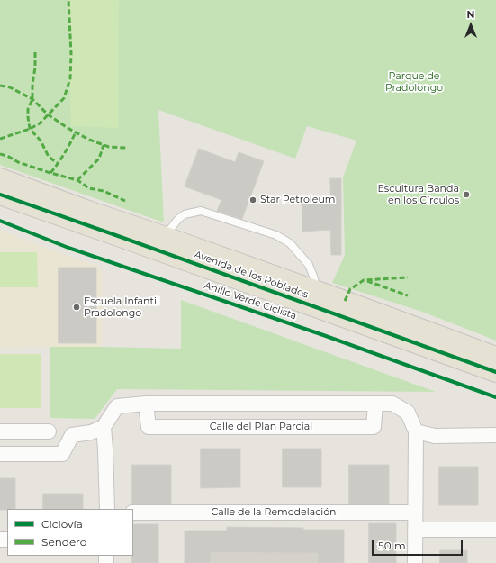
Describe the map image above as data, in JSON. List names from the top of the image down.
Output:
{
  "streets": {
    "main road": ["Avenida de los Poblados"],
    "street": ["Calle del Plan Parcial", "Calle de la Remodelación"],
    "cycle path": ["Anillo Verde Ciclista"]
  },
  "parks": ["Parque de Pradolongo"],
  "places": ["Escultura Banda en los Círculos", "Star Petroleum", "Escuela Infantil Pradolongo"],
  "legend": ["Ciclovía", "Sendero"],
  "scale_bar": "50 m",
  "north": "top"
}
